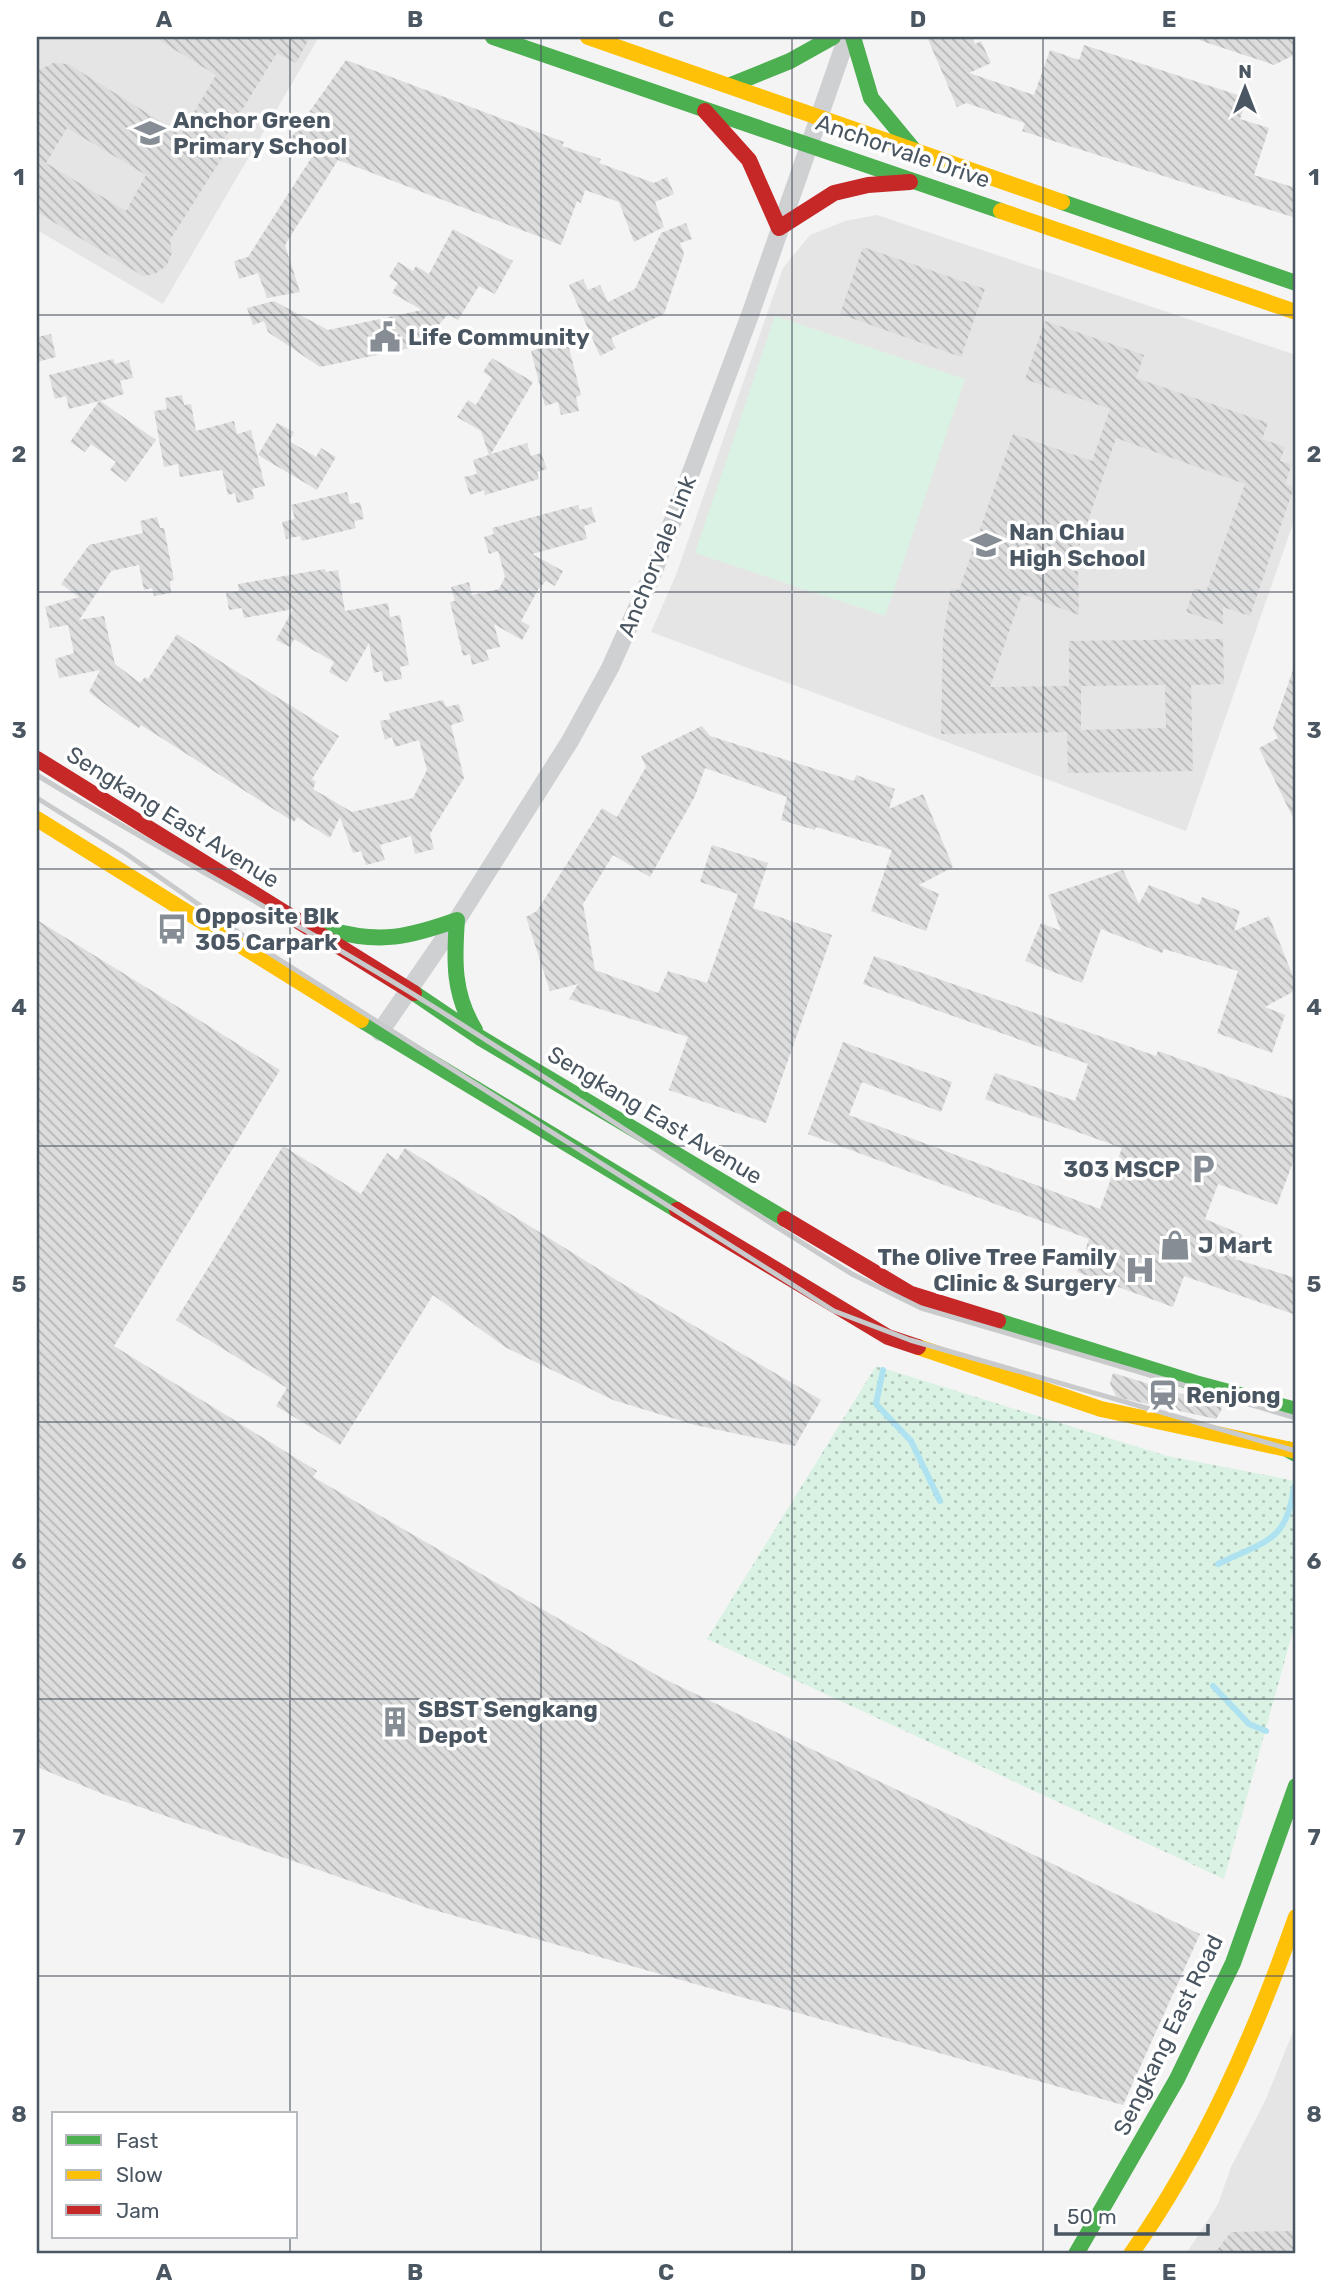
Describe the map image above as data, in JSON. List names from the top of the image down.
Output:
{
  "streets": {
    "main road": ["Anchorvale Drive", "Sengkang East Avenue", "Sengkang East Road"],
    "street": ["Anchorvale Link"]
  },
  "crossings": [
    ["Anchorvale Drive", "Anchorvale Link"],
    ["Anchorvale Link", "Sengkang East Avenue"]
  ],
  "places": {
    "school or university": ["Anchor Green Primary School", "Nan Chiau High School"],
    "public building": ["Life Community"],
    "bus stop": ["Opposite Blk 305 Carpark"],
    "parking": ["303 MSCP"],
    "shop": ["J Mart"],
    "hospital": ["The Olive Tree Family Clinic & Surgery"],
    "station": ["Renjong"],
    "building": ["SBST Sengkang Depot"]
  },
  "legend": ["Fast", "Slow", "Jam"],
  "scale_bar": "50 m",
  "north": "top",
  "grid": {
    "columns": [
      "A",
      "B",
      "C",
      "D",
      "E"
    ],
    "rows": [
      "1",
      "2",
      "3",
      "4",
      "5",
      "6",
      "7",
      "8"
    ]
  }
}
